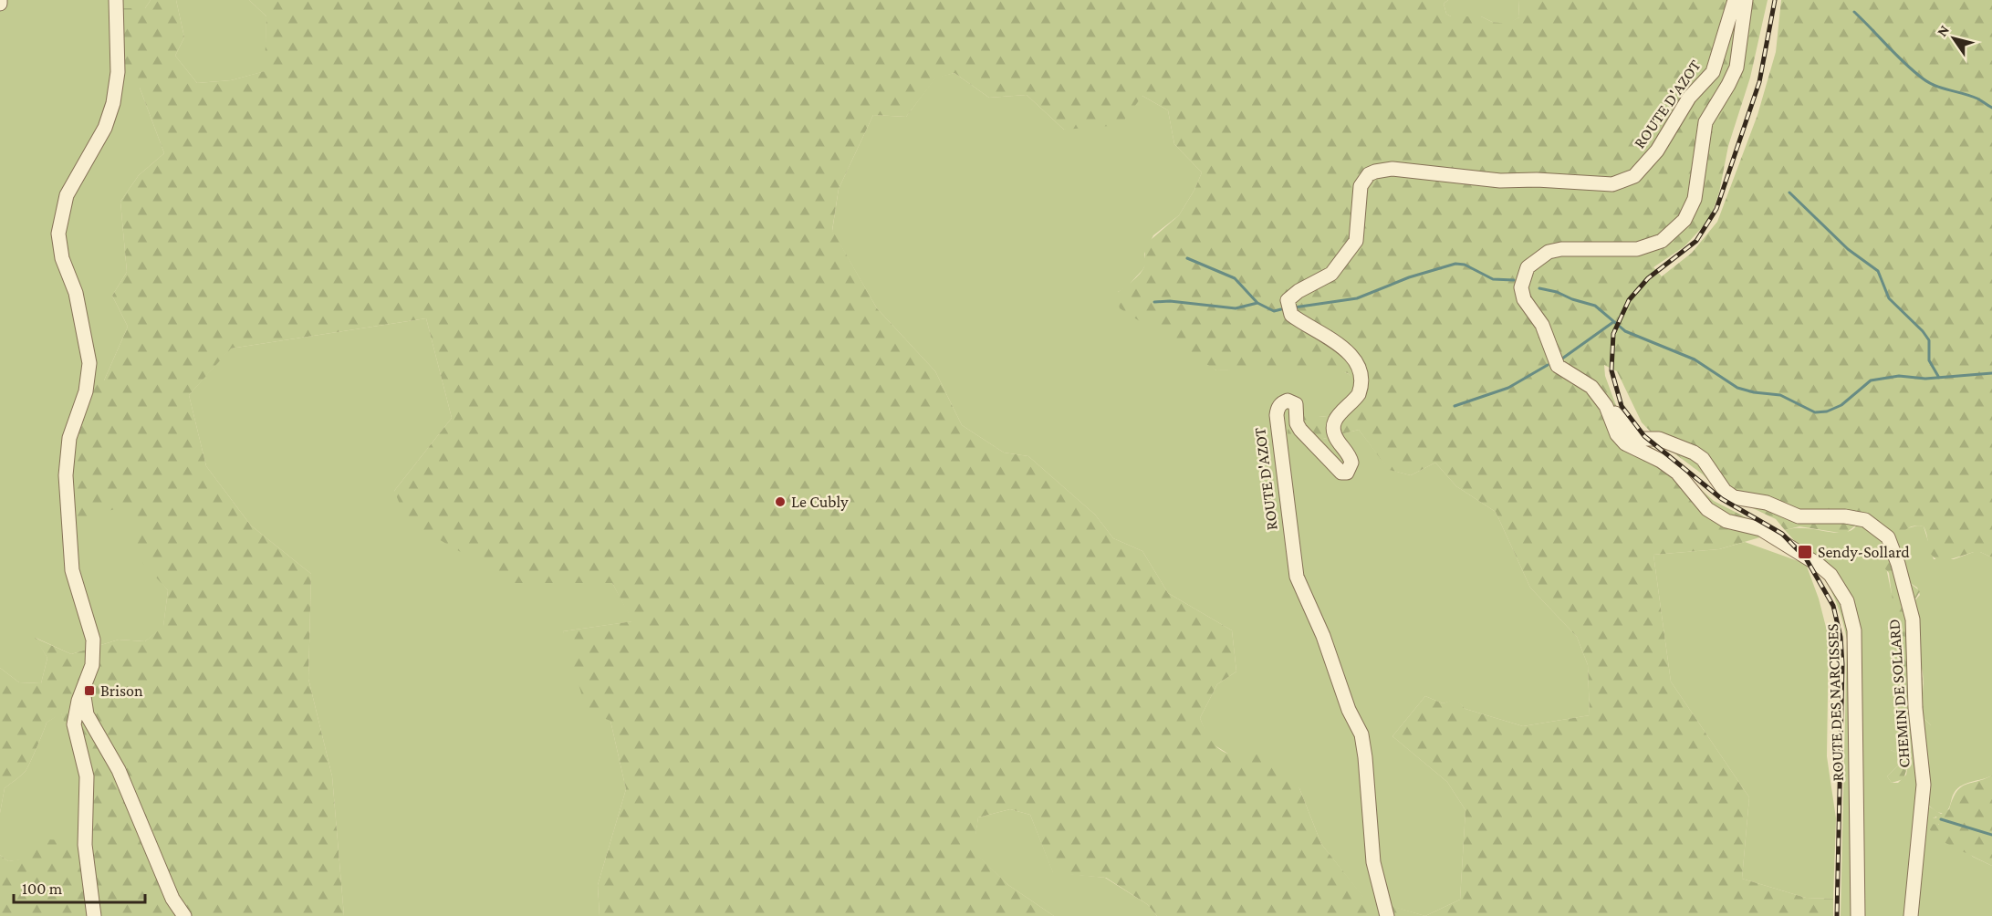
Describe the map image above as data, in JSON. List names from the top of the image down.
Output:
{
  "streets": {
    "street": ["ROUTE D'AZOT", "CHEMIN DE SOLLARD", "ROUTE DES NARCISSES"]
  },
  "crossings": [
    ["CHEMIN DE SOLLARD", "ROUTE DES NARCISSES"]
  ],
  "places": {
    "other": ["Le Cubly"],
    "transit": ["Sendy-Sollard", "Brison"]
  },
  "scale_bar": "100 m",
  "north": "top left"
}
